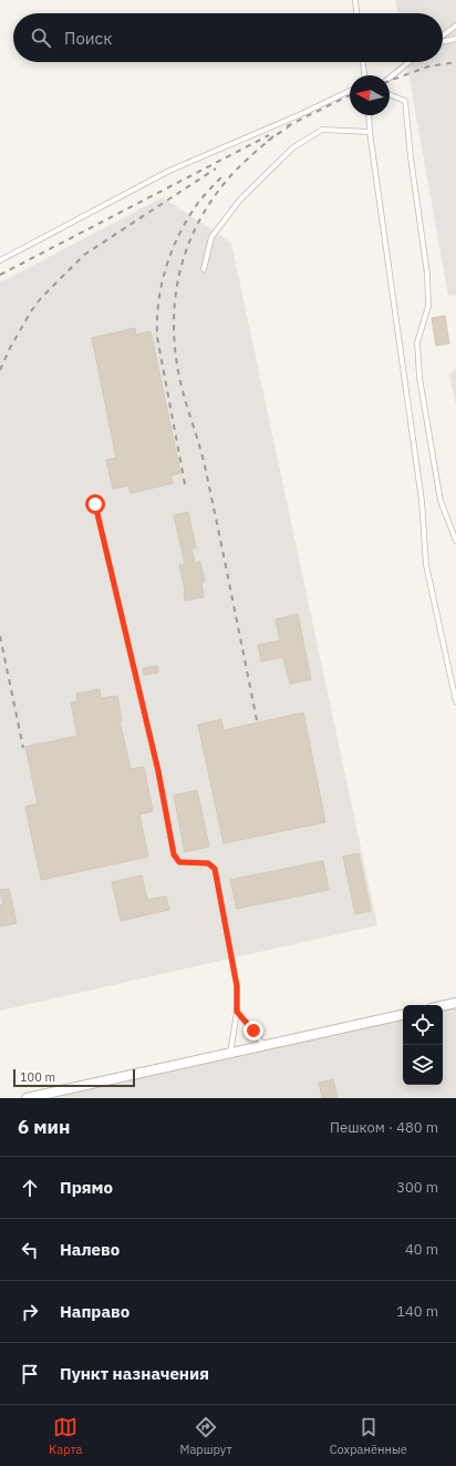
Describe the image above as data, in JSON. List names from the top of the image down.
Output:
{
  "scale_bar": "100 m",
  "north": "left",
  "page": {
    "search": "Поиск",
    "scale": "100 m",
    "heading": ["6 мин", "Пешком · 480 m"],
    "list": [
      ["Прямо", "300 m"],
      ["Налево", "40 m"],
      ["Направо", "140 m"],
      "Пункт назначения"
    ],
    "nav": ["Карта", "Маршрут", "Сохранённые"]
  }
}
